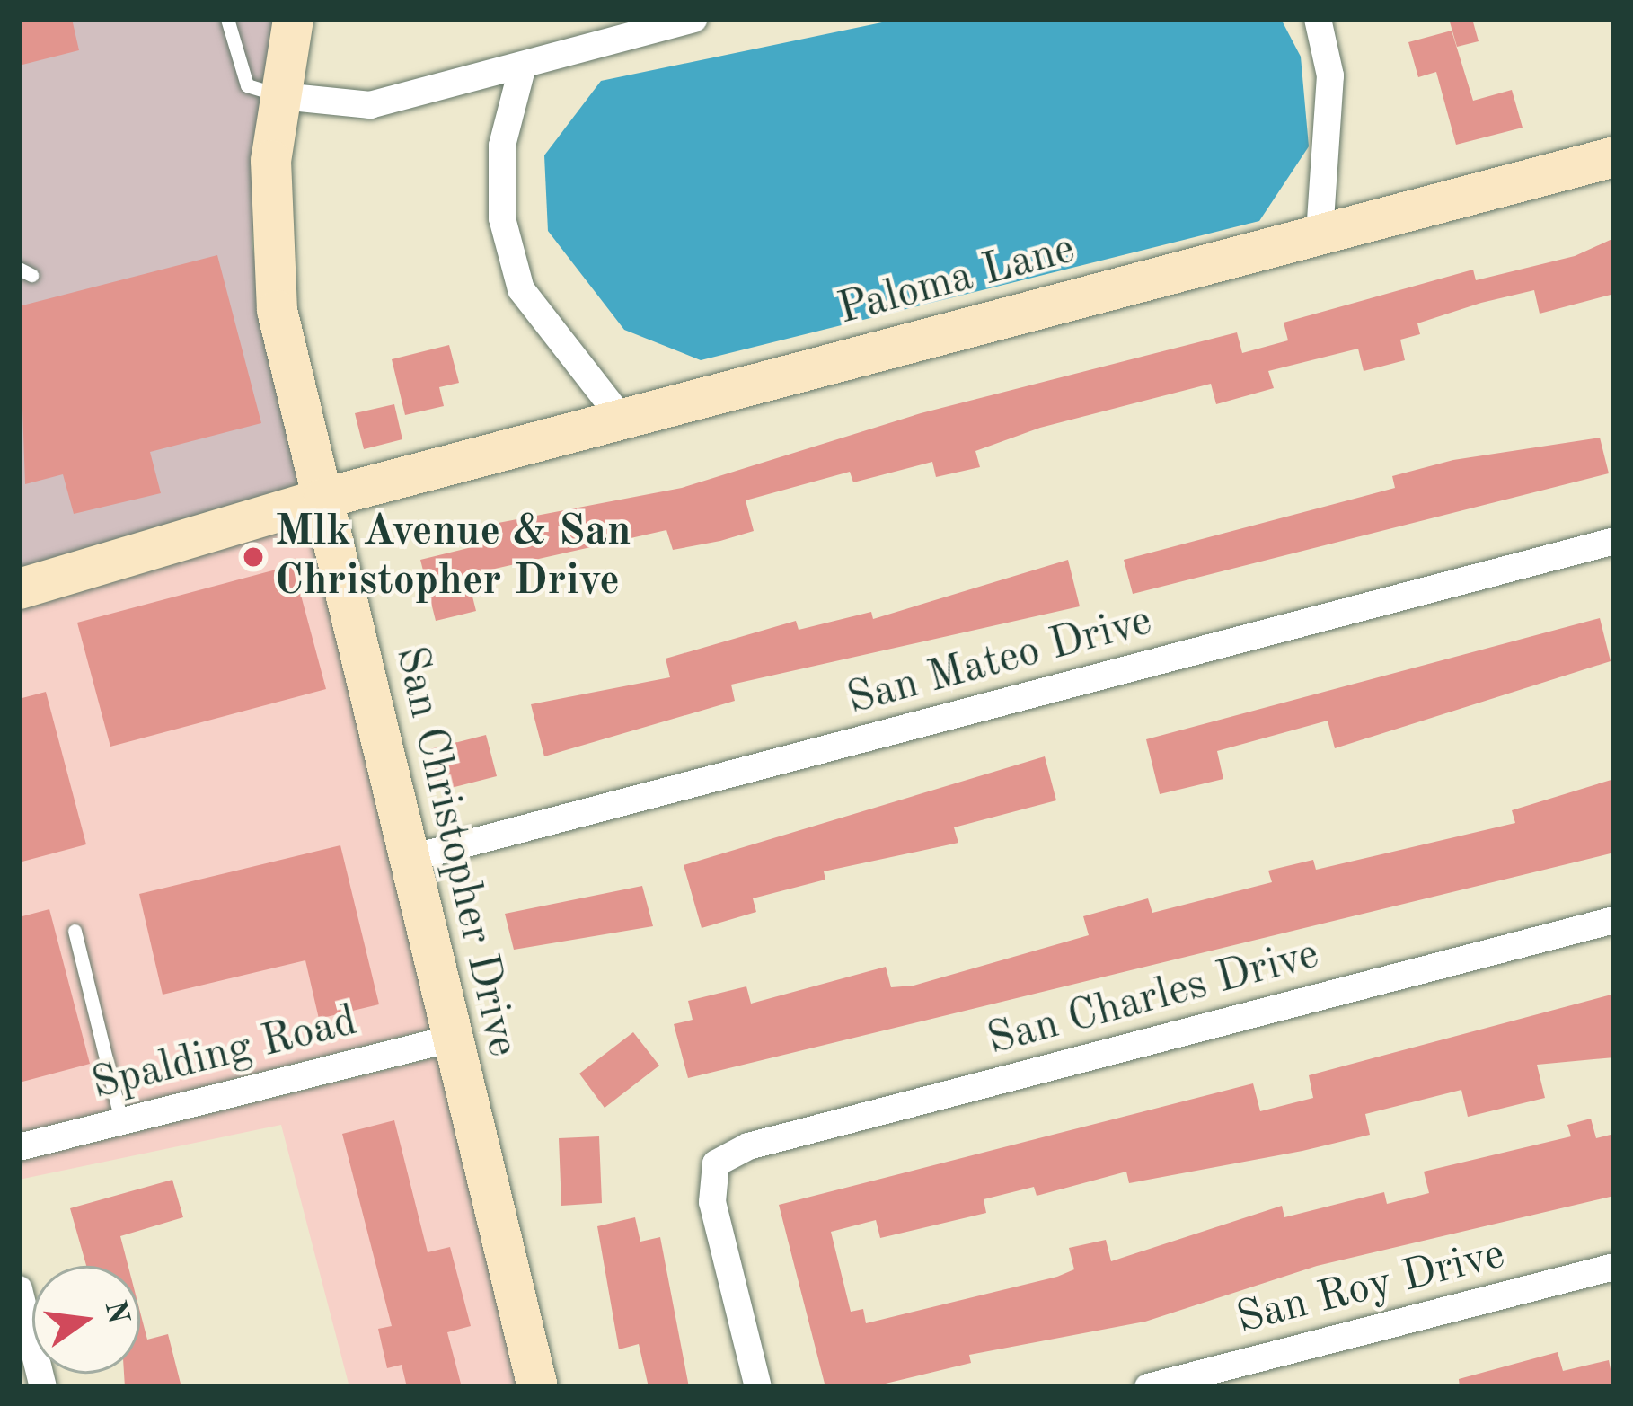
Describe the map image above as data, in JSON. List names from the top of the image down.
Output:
{
  "streets": {
    "street": [
      "Paloma Lane",
      "San Mateo Drive",
      "San Christopher Drive",
      "San Charles Drive",
      "Spalding Road",
      "San Roy Drive"
    ]
  },
  "crossings": [
    ["Paloma Lane", "San Christopher Drive"],
    ["San Mateo Drive", "San Christopher Drive"],
    ["San Christopher Drive", "Spalding Road"]
  ],
  "places": ["Mlk Avenue & San Christopher Drive"],
  "north": "right"
}
